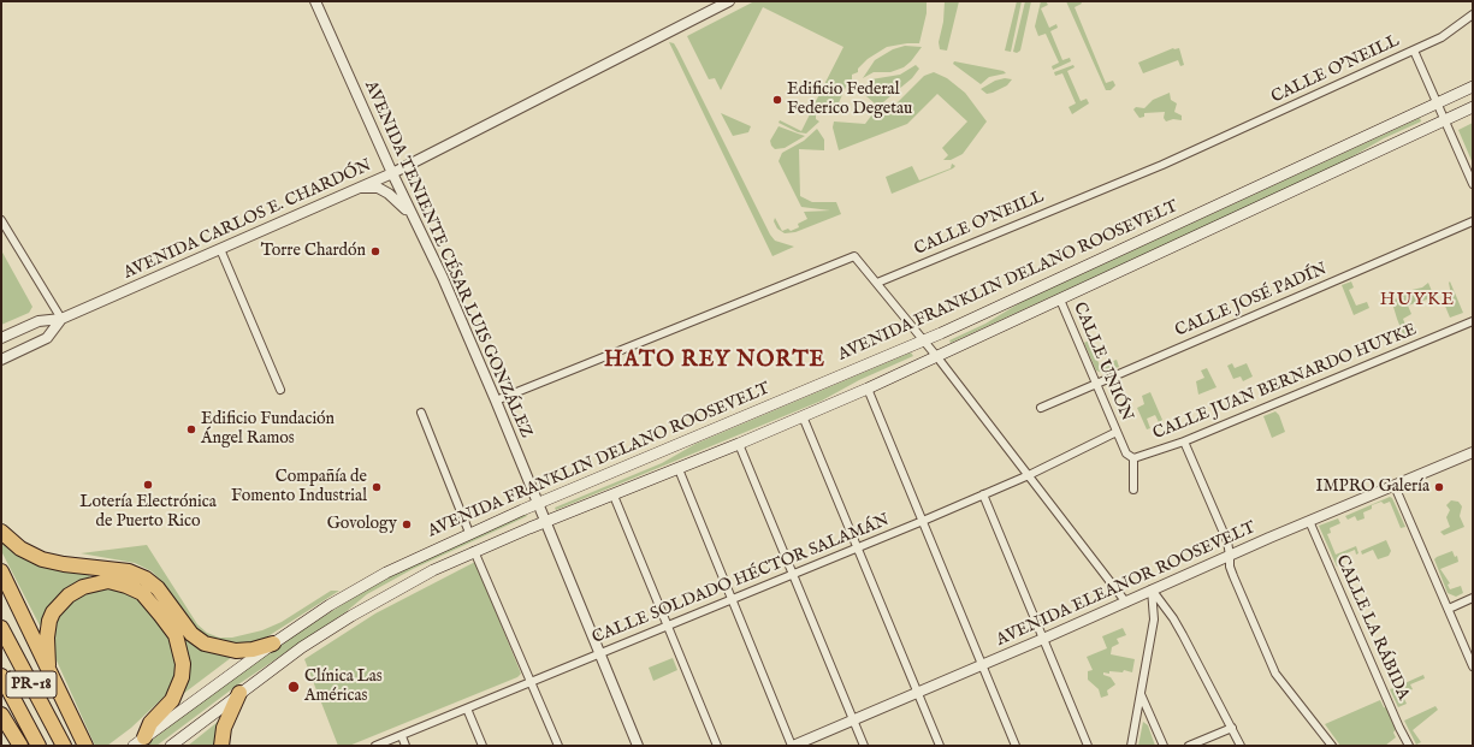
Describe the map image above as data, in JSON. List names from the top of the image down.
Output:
{
  "streets": {
    "highway": ["PR-18"],
    "main road": ["AVENIDA FRANKLIN DELANO ROOSEVELT"],
    "street": [
      "CALLE O'NEILL",
      "AVENIDA CARLOS E. CHARDÓN",
      "AVENIDA TENIENTE CÉSAR LUIS GONZÁLEZ",
      "CALLE JOSÉ PADÍN",
      "CALLE UNIÓN",
      "CALLE JUAN BERNARDO HUYKE",
      "CALLE SOLDADO HÉCTOR SALAMÁN",
      "AVENIDA ELEANOR ROOSEVELT",
      "CALLE LA RÁBIDA"
    ]
  },
  "crossings": [
    ["AVENIDA CARLOS E. CHARDÓN", "AVENIDA TENIENTE CÉSAR LUIS GONZÁLEZ"],
    ["AVENIDA TENIENTE CÉSAR LUIS GONZÁLEZ", "AVENIDA FRANKLIN DELANO ROOSEVELT"],
    ["AVENIDA TENIENTE CÉSAR LUIS GONZÁLEZ", "CALLE SOLDADO HÉCTOR SALAMÁN"],
    ["AVENIDA FRANKLIN DELANO ROOSEVELT", "CALLE UNIÓN"],
    ["CALLE JOSÉ PADÍN", "CALLE UNIÓN"],
    ["CALLE UNIÓN", "CALLE JUAN BERNARDO HUYKE"],
    ["CALLE UNIÓN", "CALLE SOLDADO HÉCTOR SALAMÁN"],
    ["AVENIDA ELEANOR ROOSEVELT", "CALLE LA RÁBIDA"]
  ],
  "districts": ["HUYKE", "HATO REY NORTE"],
  "places": [
    "Edificio Federal Federico Degetau",
    "Torre Chardón",
    "Edificio Fundación Ángel Ramos",
    "Lotería Electrónica de Puerto Rico",
    "Compañía de Fomento Industrial",
    "IMPRO Galería",
    "Govology",
    "Clínica Las Américas"
  ]
}
